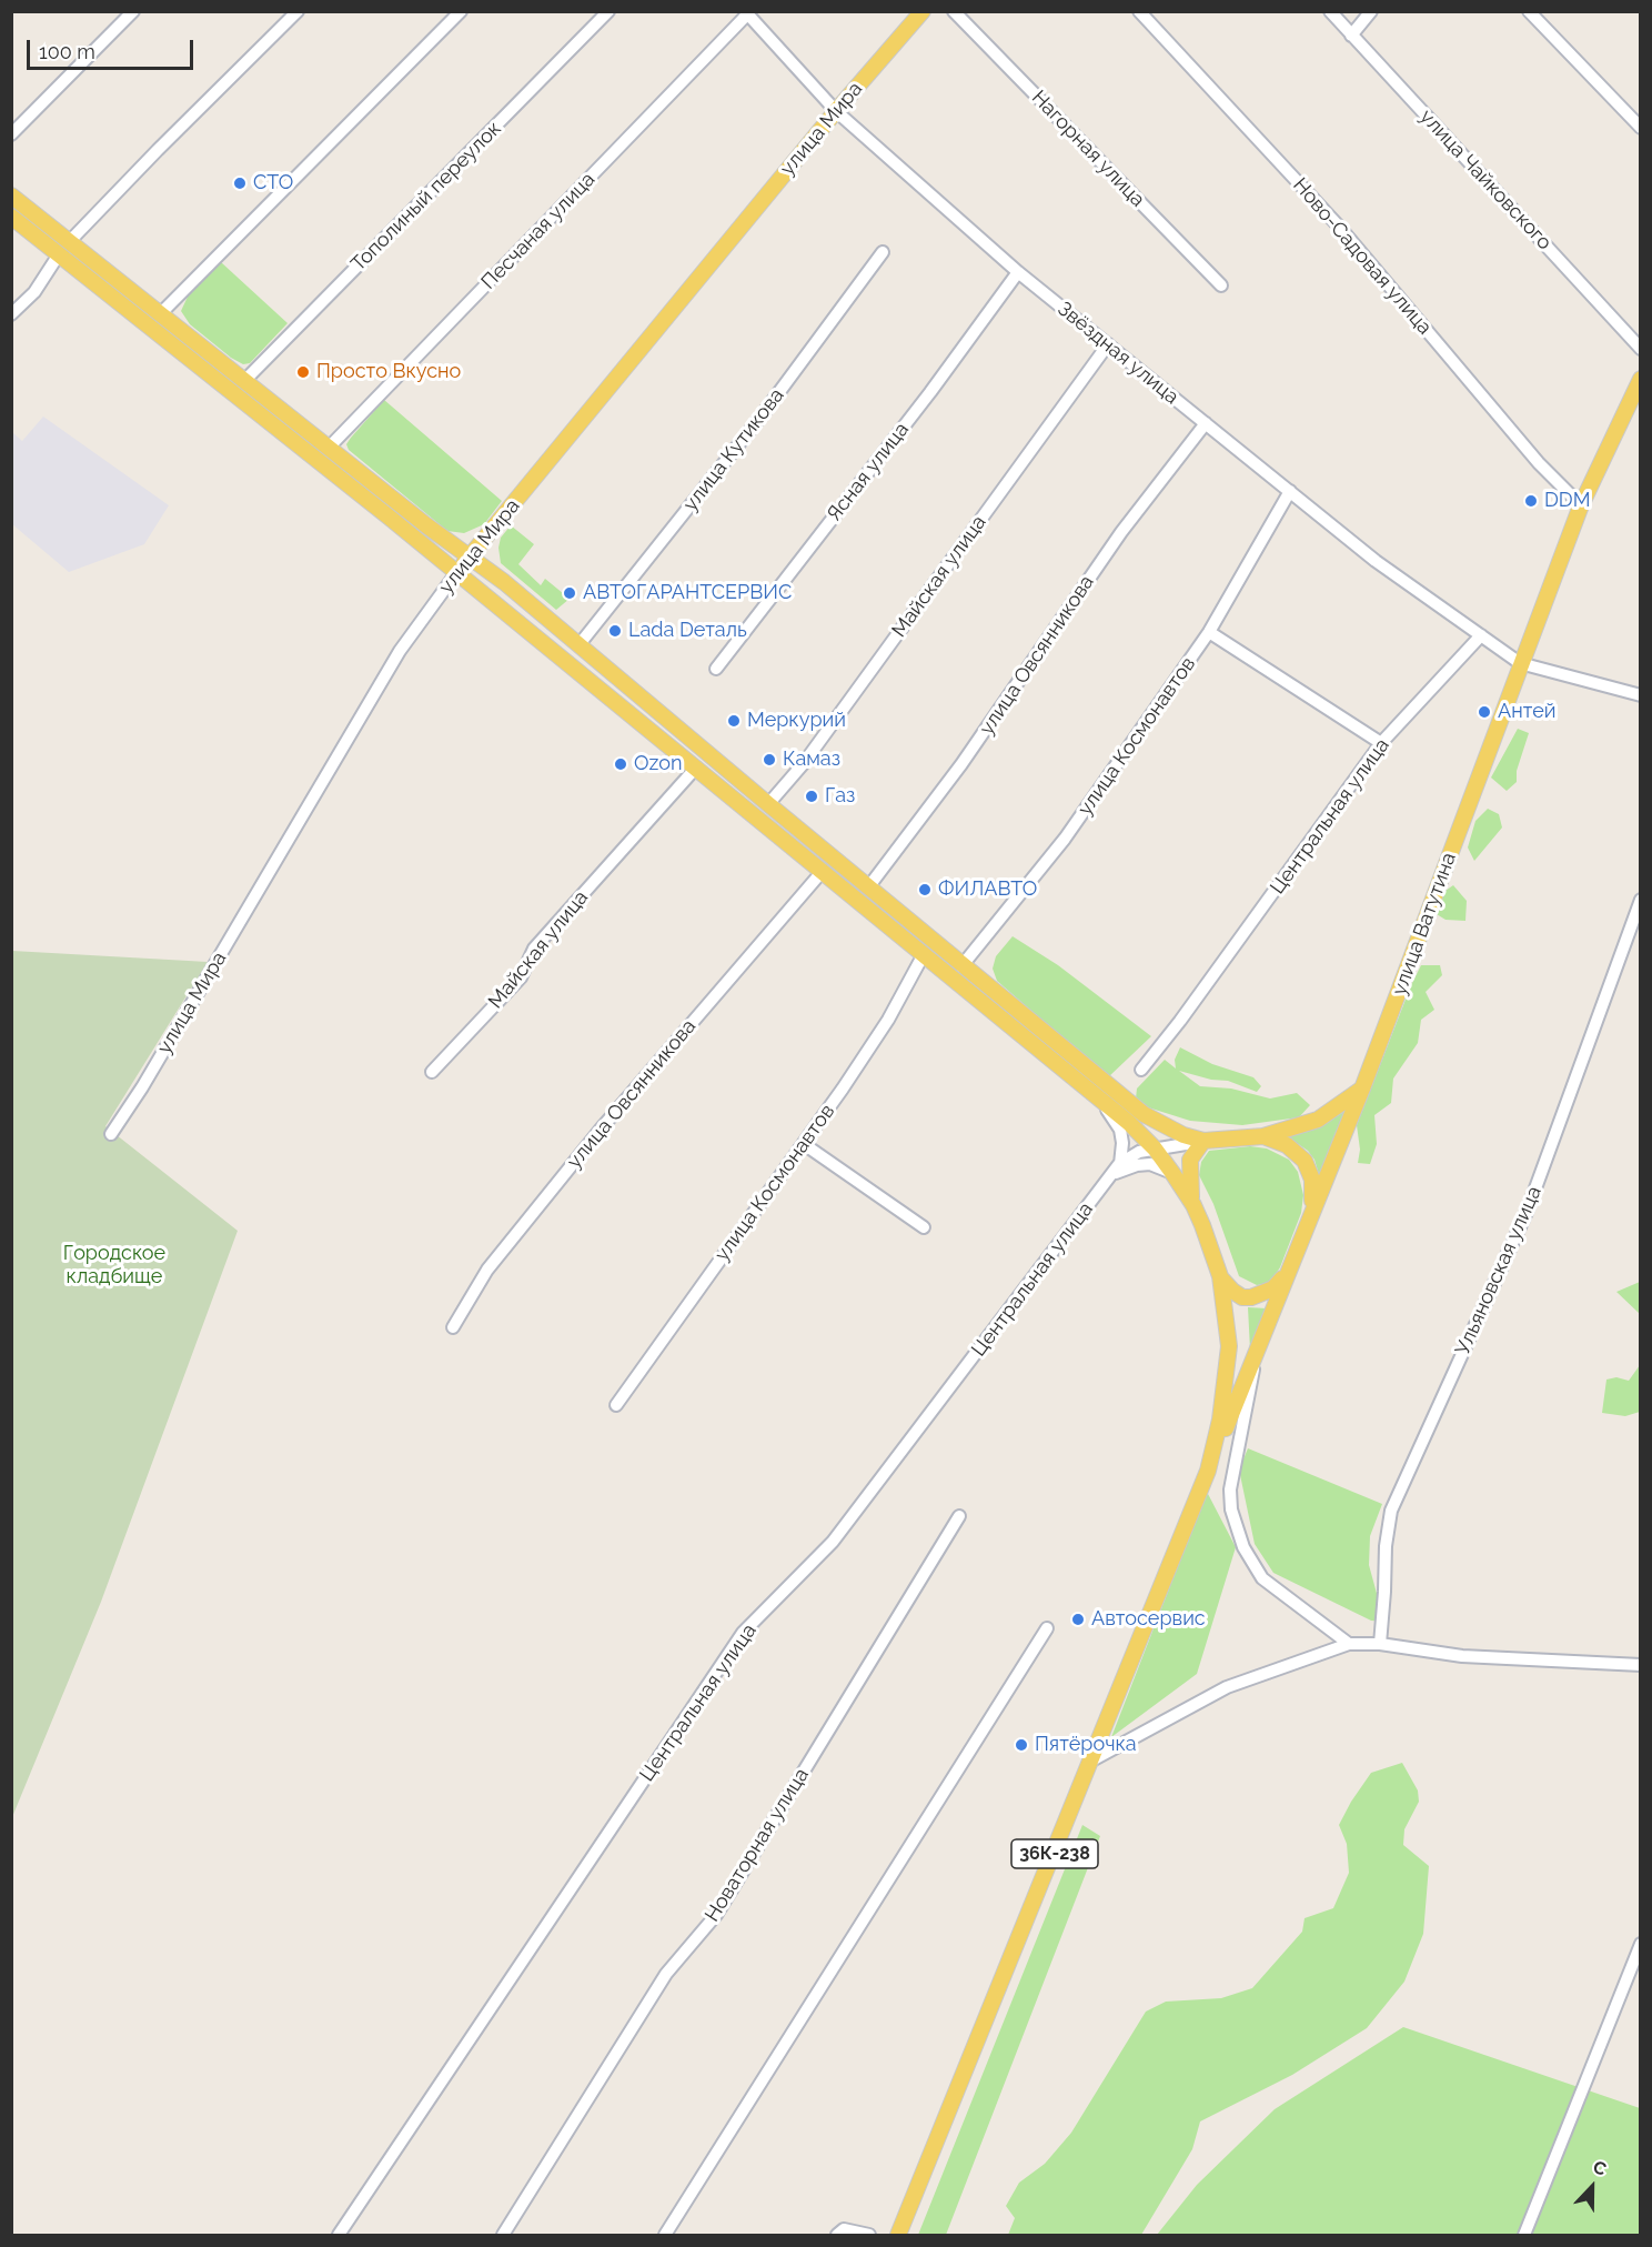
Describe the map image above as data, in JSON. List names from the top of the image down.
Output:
{
  "streets": {
    "main road": ["улица Мира", "улица Ватутина", "36К-238"],
    "street": [
      "Нагорная улица",
      "улица Чайковского",
      "Тополиный переулок",
      "Песчаная улица",
      "Ново-Садовая улица",
      "Звёздная улица",
      "улица Кутикова",
      "Ясная улица",
      "Майская улица",
      "улица Овсянникова",
      "улица Космонавтов",
      "Центральная улица",
      "Ульяновская улица",
      "Новаторная улица"
    ]
  },
  "crossings": [
    ["улица Мира", "Звёздная улица"],
    ["улица Мира", "36К-238"],
    ["Песчаная улица", "Звёздная улица"],
    ["Ново-Садовая улица", "улица Ватутина"],
    ["Звёздная улица", "Ясная улица"],
    ["Звёздная улица", "Майская улица"],
    ["Звёздная улица", "улица Овсянникова"],
    ["Звёздная улица", "улица Космонавтов"],
    ["Звёздная улица", "Центральная улица"],
    ["Звёздная улица", "улица Ватутина"],
    ["Майская улица", "36К-238"],
    ["улица Овсянникова", "36К-238"],
    ["улица Космонавтов", "36К-238"],
    ["Центральная улица", "улица Ватутина"],
    ["Центральная улица", "36К-238"],
    ["улица Ватутина", "36К-238"]
  ],
  "parks": ["Городское кладбище"],
  "places": [
    "СТО",
    "Просто Вкусно",
    "DDM",
    "АВТОГАРАНТСЕРВИС",
    "Lada Dеталь",
    "Антей",
    "Меркурий",
    "Камаз",
    "Ozon",
    "Газ",
    "ФИЛАВТО",
    "Автосервис",
    "Пятёрочка"
  ],
  "scale_bar": "100 m",
  "north": "top"
}
